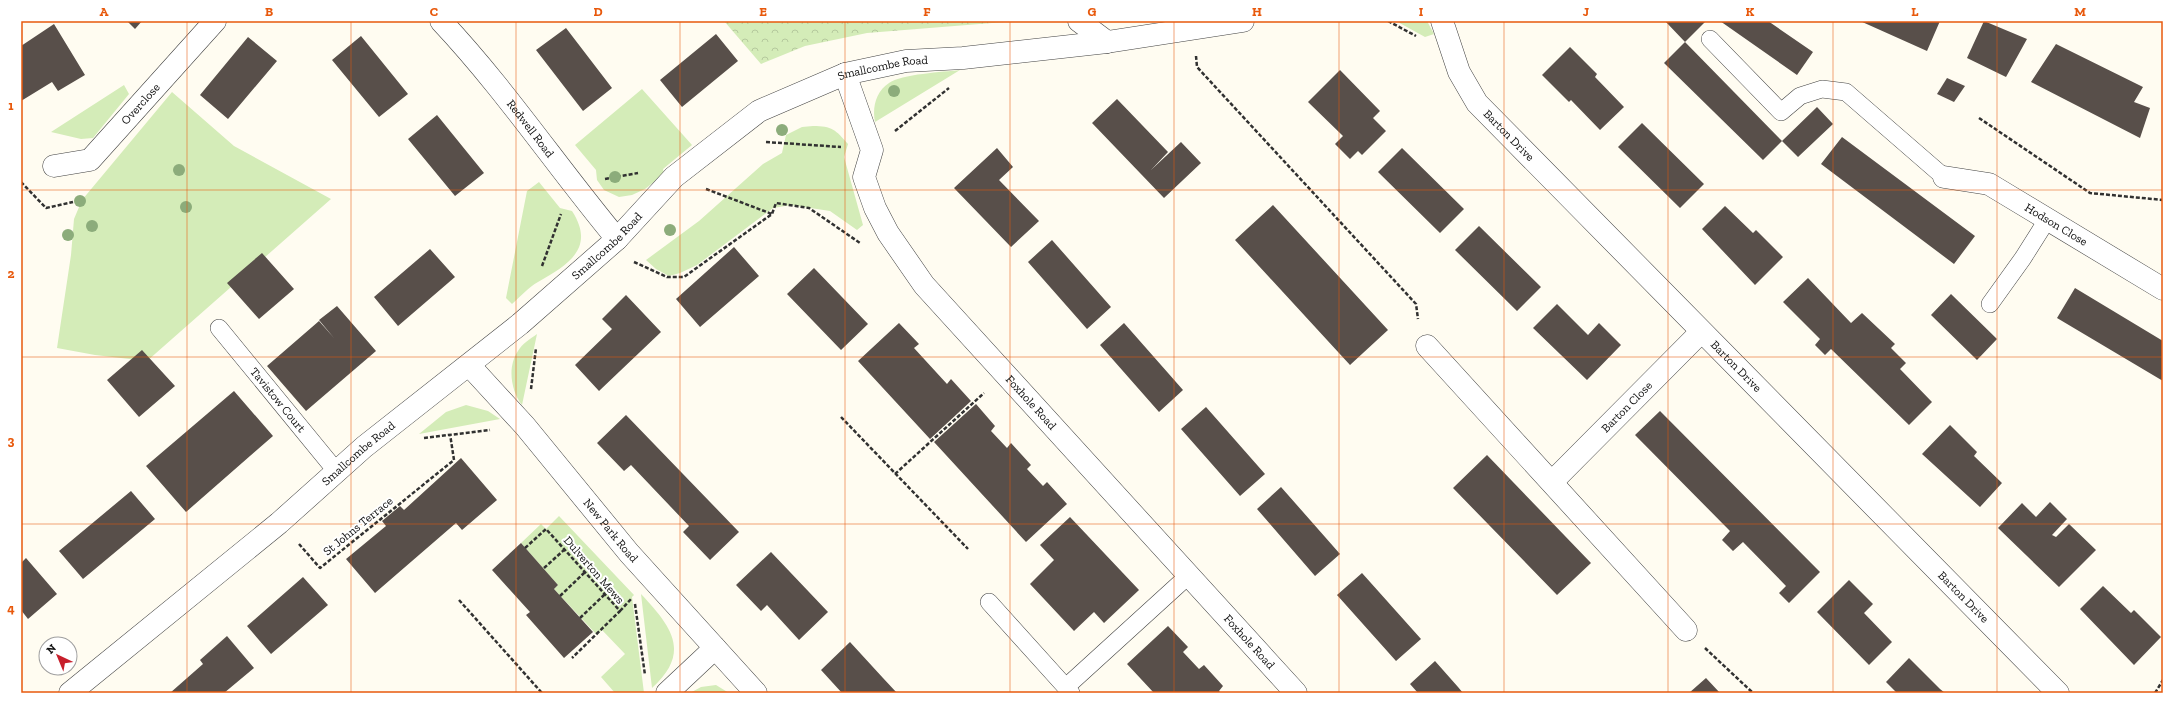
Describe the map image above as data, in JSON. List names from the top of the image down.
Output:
{
  "streets": {
    "street": [
      "Smallcombe Road",
      "Overclose",
      "Redwell Road",
      "Barton Drive",
      "Hodson Close",
      "Foxhole Road",
      "Barton Close",
      "New Park Road"
    ],
    "lane": ["Tavistow Court"],
    "path": ["St Johns Terrace", "Dulverton Mews"]
  },
  "crossings": [
    ["Smallcombe Road", "Redwell Road"],
    ["Smallcombe Road", "Tavistow Court"],
    ["Smallcombe Road", "Foxhole Road"],
    ["Smallcombe Road", "St Johns Terrace"],
    ["Smallcombe Road", "New Park Road"],
    ["Barton Drive", "Barton Close"]
  ],
  "north": "top left",
  "grid": {
    "columns": [
      "A",
      "B",
      "C",
      "D",
      "E",
      "F",
      "G",
      "H",
      "I",
      "J",
      "K",
      "L",
      "M"
    ],
    "rows": [
      "1",
      "2",
      "3",
      "4"
    ]
  }
}
